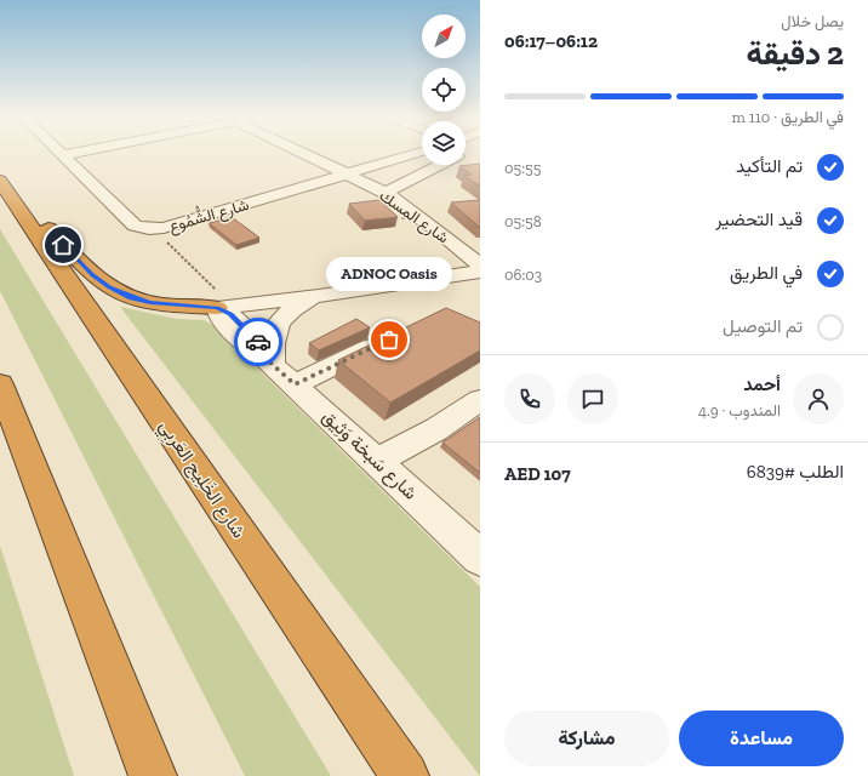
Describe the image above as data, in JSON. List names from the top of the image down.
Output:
{
  "streets": {
    "highway": ["شارع الخَلِيج العَربِي"],
    "street": ["شارع الشُّمُوع", "شارع المِسك", "شارع سَبخة وَثِيق"]
  },
  "crossings": [
    ["شارع الشُّمُوع", "شارع المِسك"]
  ],
  "places": ["ADNOC Oasis"],
  "north": "top right",
  "page": {
    "heading": ["2 دقيقة", "يصل خلال", "06:12–06:17"],
    "panel": [
      "أحمد",
      "المندوب · 4.9",
      "الطلب #6839",
      "AED 107"
    ],
    "bar": "في الطريق · 110 m",
    "list": [
      ["تم التأكيد", "05:55"],
      ["قيد التحضير", "05:58"],
      ["في الطريق", "06:03"],
      "تم التوصيل"
    ],
    "bubble": "ADNOC Oasis",
    "buttons": ["مساعدة", "مشاركة"]
  }
}
